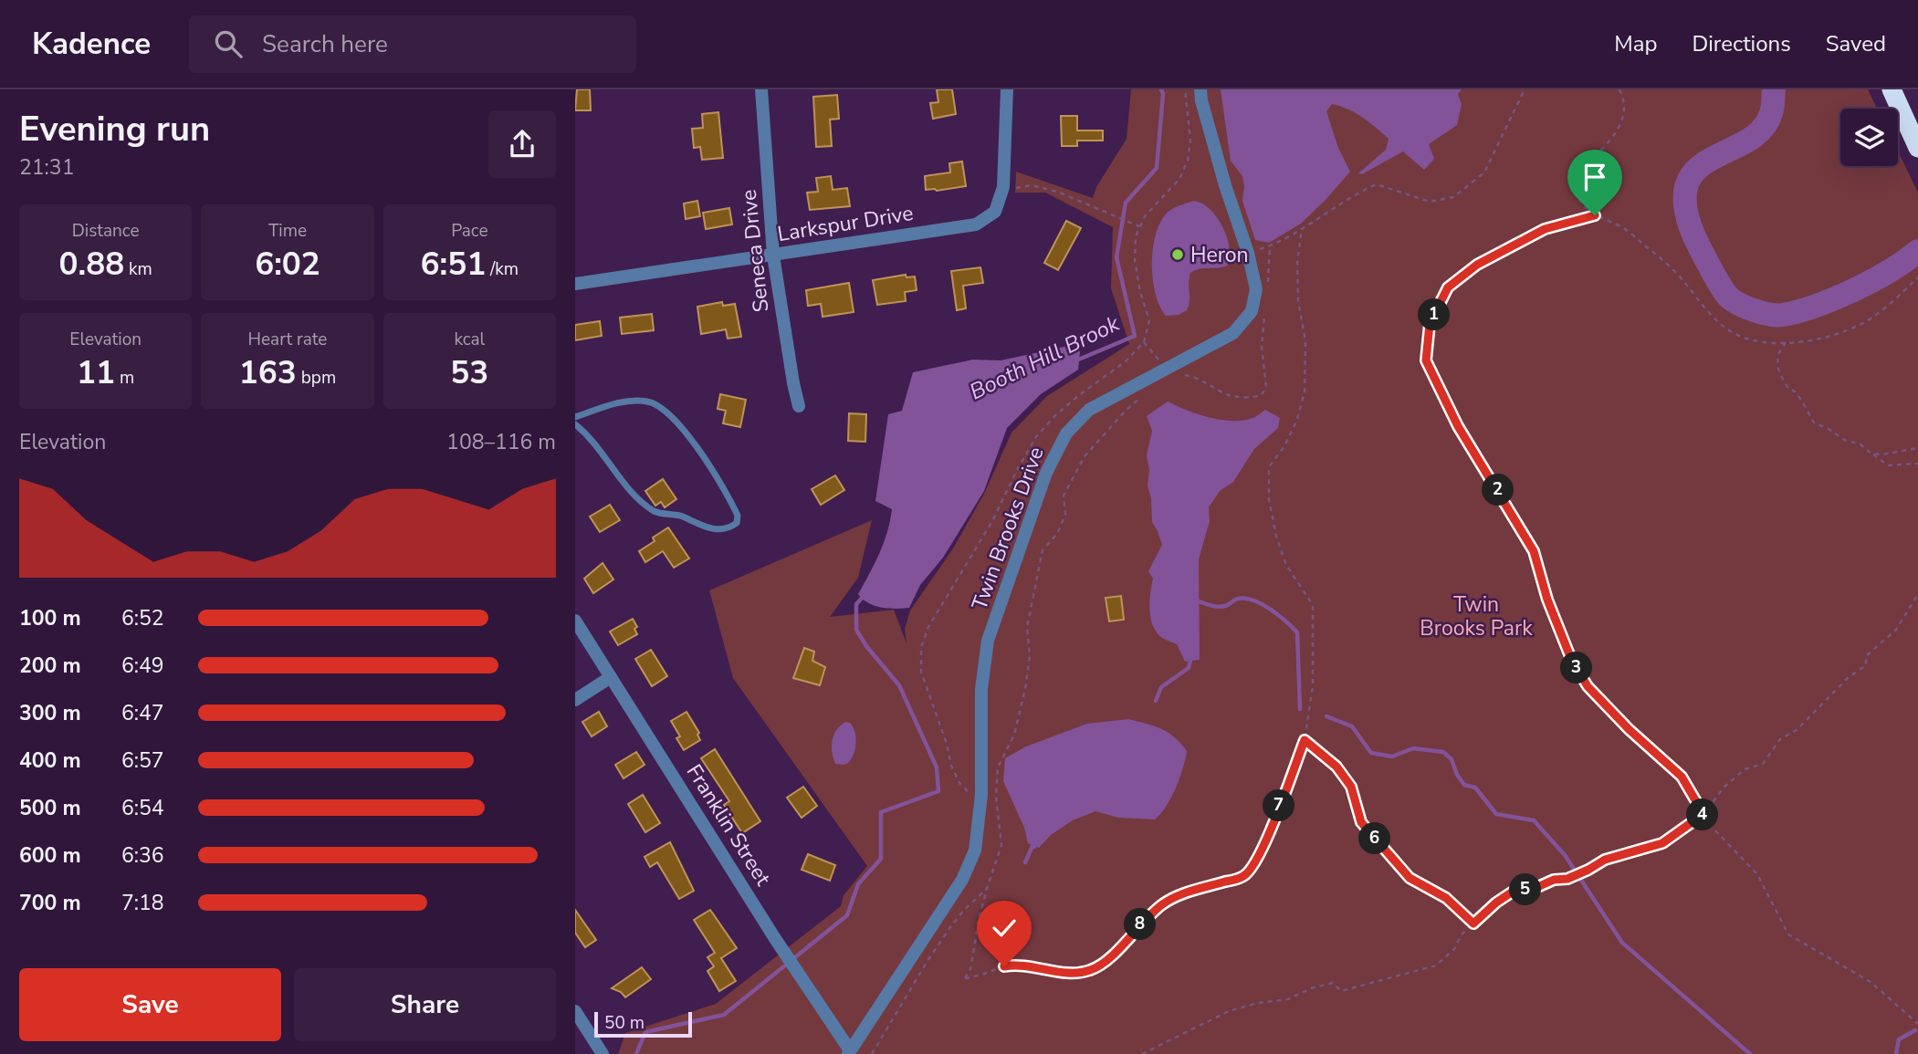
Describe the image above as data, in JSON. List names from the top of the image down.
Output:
{
  "streets": {
    "street": [
      "Larkspur Drive",
      "Seneca Drive",
      "Twin Brooks Drive",
      "Franklin Street"
    ]
  },
  "crossings": [
    ["Larkspur Drive", "Seneca Drive"],
    ["Twin Brooks Drive", "Franklin Street"]
  ],
  "water": ["Booth Hill Brook"],
  "parks": ["Twin Brooks Park"],
  "places": ["Heron"],
  "scale_bar": "50 m",
  "page": {
    "header": "Kadence",
    "search": "Search here",
    "nav": ["Map", "Directions", "Saved"],
    "heading": ["Evening run", "21:31"],
    "stats": [
      ["Distance", "0.88 km"],
      ["Time", "6:02"],
      ["Pace", "6:51 /km"],
      ["Elevation", "11 m"],
      ["Heart rate", "163 bpm"],
      ["kcal", "53"]
    ],
    "pins": [
      "1",
      "2",
      "3",
      "7",
      "4",
      "6",
      "5",
      "8"
    ],
    "chart": ["Elevation", "108–116 m"],
    "list": [
      {
        "name": "100 m",
        "note": "6:52"
      },
      {
        "name": "200 m",
        "note": "6:49"
      },
      {
        "name": "300 m",
        "note": "6:47"
      },
      {
        "name": "400 m",
        "note": "6:57"
      },
      {
        "name": "500 m",
        "note": "6:54"
      },
      {
        "name": "600 m",
        "note": "6:36"
      },
      {
        "name": "700 m",
        "note": "7:18"
      }
    ],
    "buttons": ["Save", "Share"],
    "scale": "50 m"
  }
}
